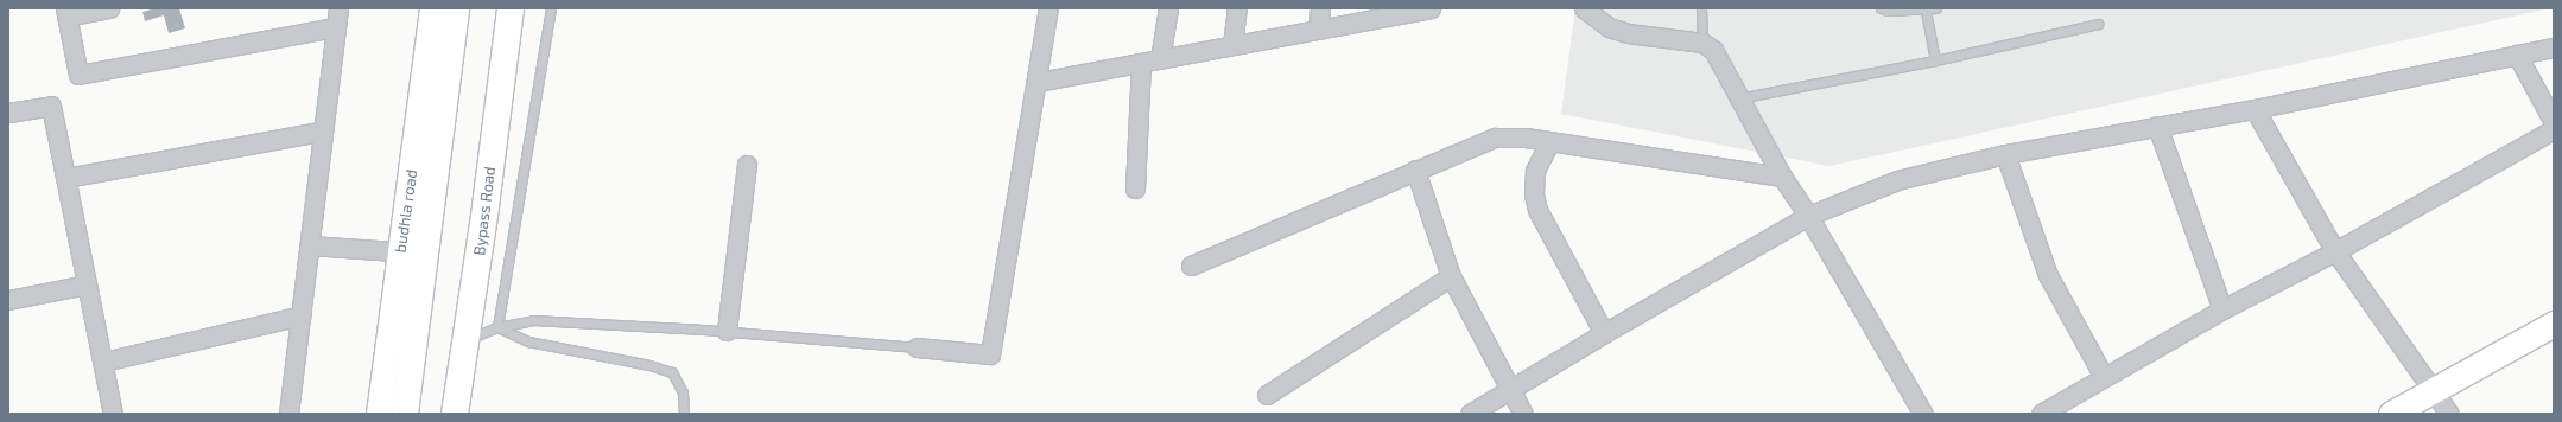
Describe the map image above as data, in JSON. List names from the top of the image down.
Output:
{
  "streets": {
    "main road": ["Bypass Road"],
    "street": ["budhla road"]
  }
}
